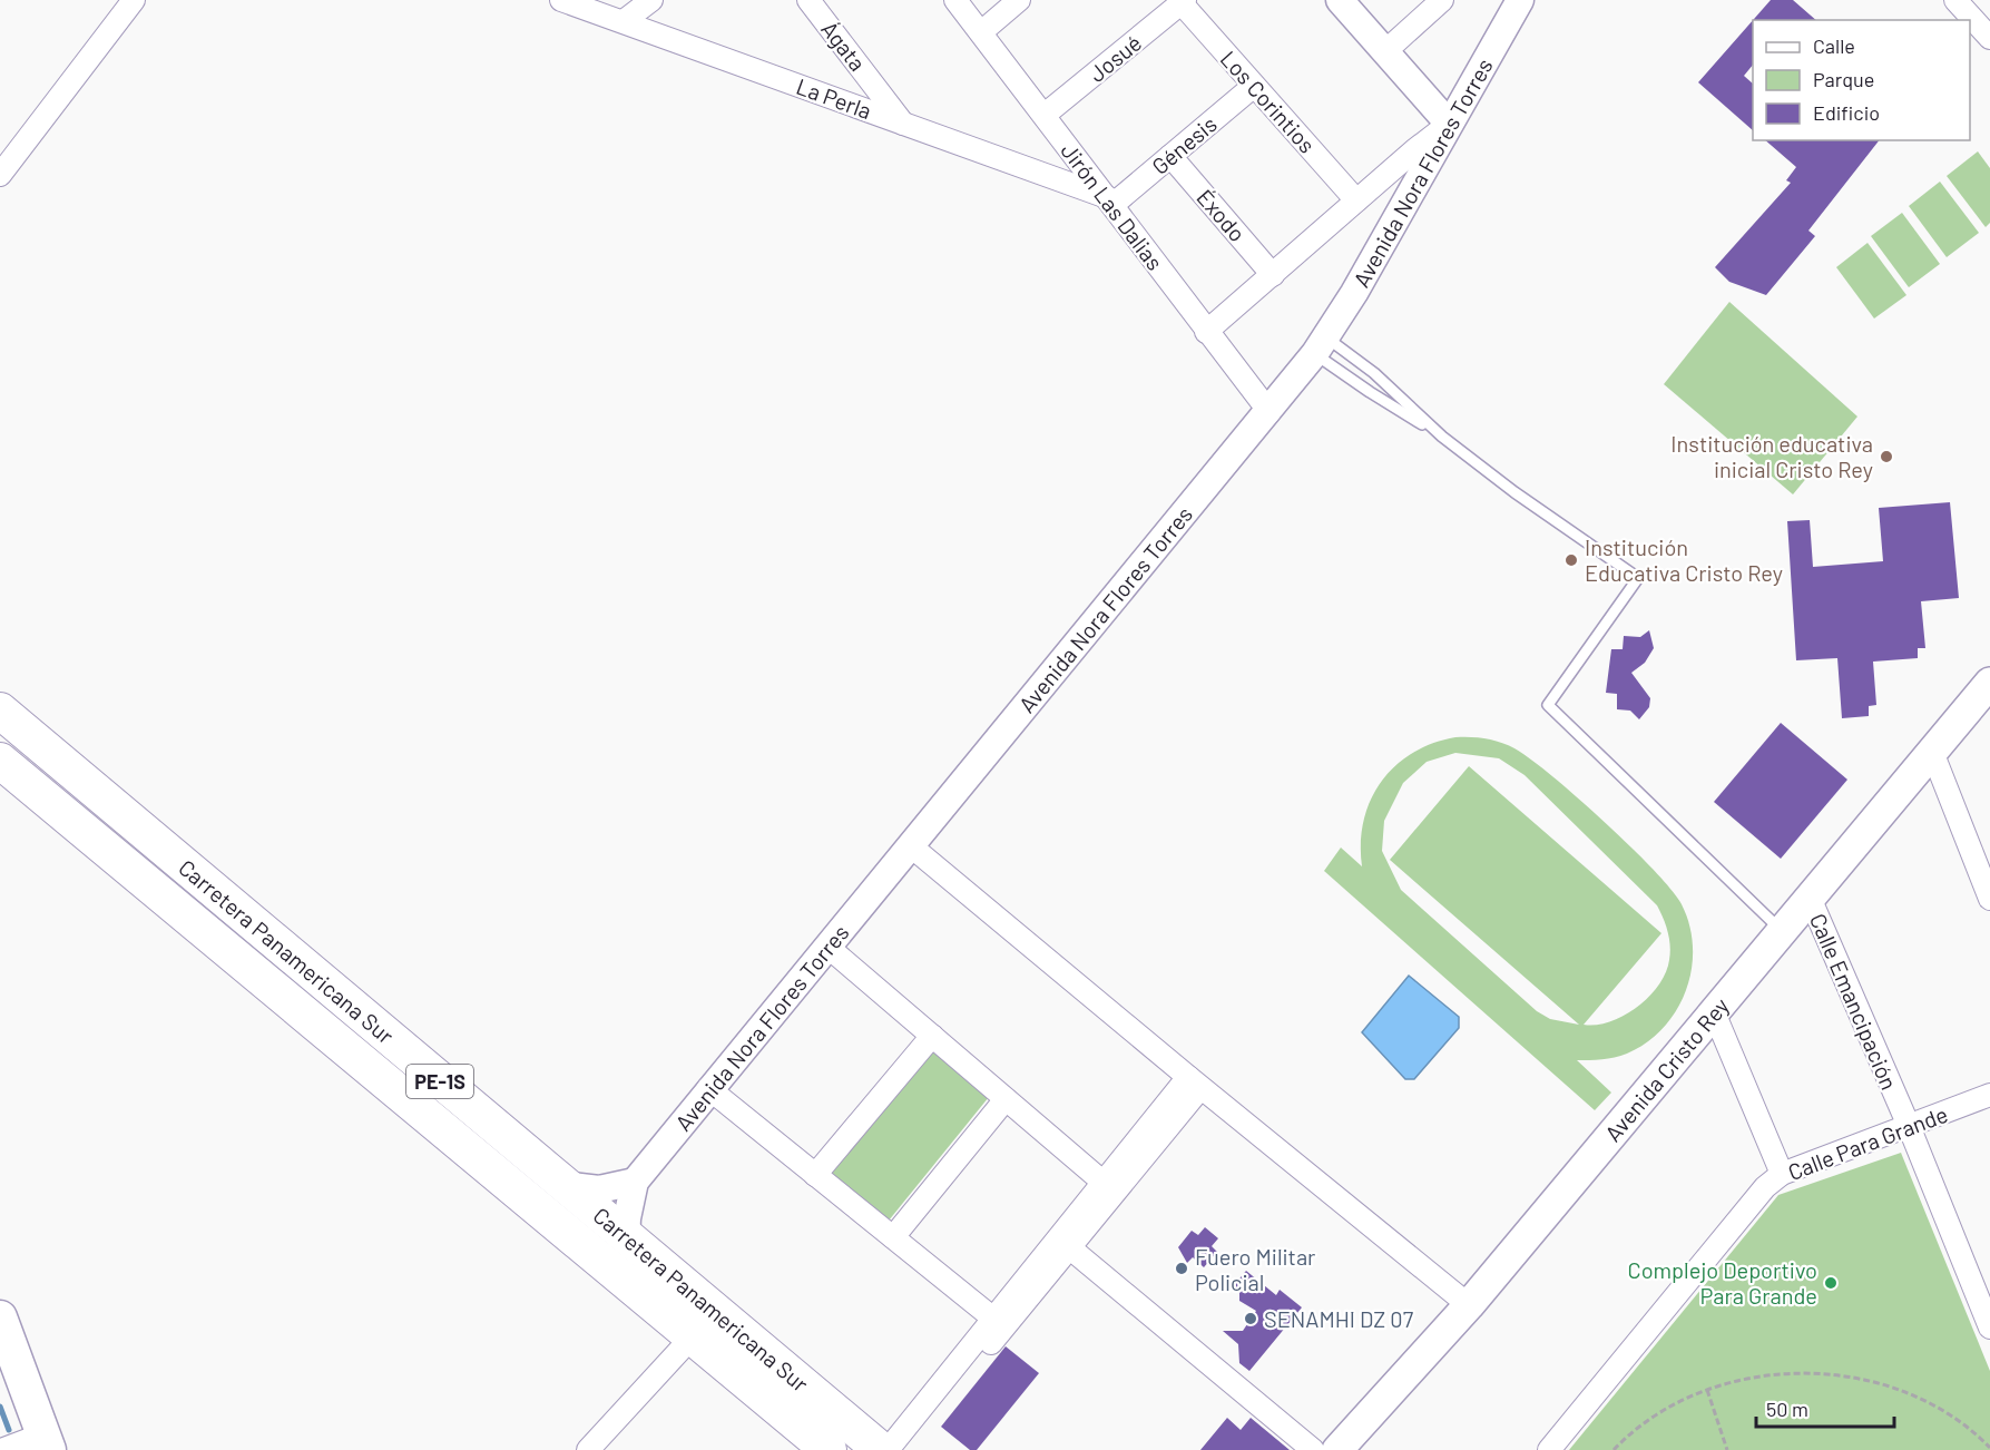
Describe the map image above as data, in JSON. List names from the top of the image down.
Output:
{
  "streets": {
    "highway": ["Carretera Panamericana Sur", "PE-1S"],
    "main road": ["Avenida Cristo Rey"],
    "street": [
      "Ágata",
      "Josué",
      "La Perla",
      "Los Corintios",
      "Génesis",
      "Avenida Nora Flores Torres",
      "Jirón Las Dalias",
      "Éxodo",
      "Calle Emancipación",
      "Calle Para Grande"
    ]
  },
  "crossings": [
    ["Ágata", "La Perla"],
    ["Josué", "Los Corintios"],
    ["Josué", "Jirón Las Dalias"],
    ["La Perla", "Génesis"],
    ["La Perla", "Jirón Las Dalias"],
    ["Los Corintios", "Génesis"],
    ["Génesis", "Jirón Las Dalias"],
    ["Génesis", "Éxodo"],
    ["Avenida Nora Flores Torres", "Jirón Las Dalias"],
    ["Avenida Nora Flores Torres", "Carretera Panamericana Sur"],
    ["Calle Emancipación", "Avenida Cristo Rey"],
    ["Calle Emancipación", "Calle Para Grande"]
  ],
  "places": [
    "Institución educativa inicial Cristo Rey",
    "Institución Educativa Cristo Rey",
    "Fuero Militar Policial",
    "Complejo Deportivo Para Grande",
    "SENAMHI DZ 07"
  ],
  "legend": ["Calle", "Parque", "Edificio"],
  "scale_bar": "50 m"
}
